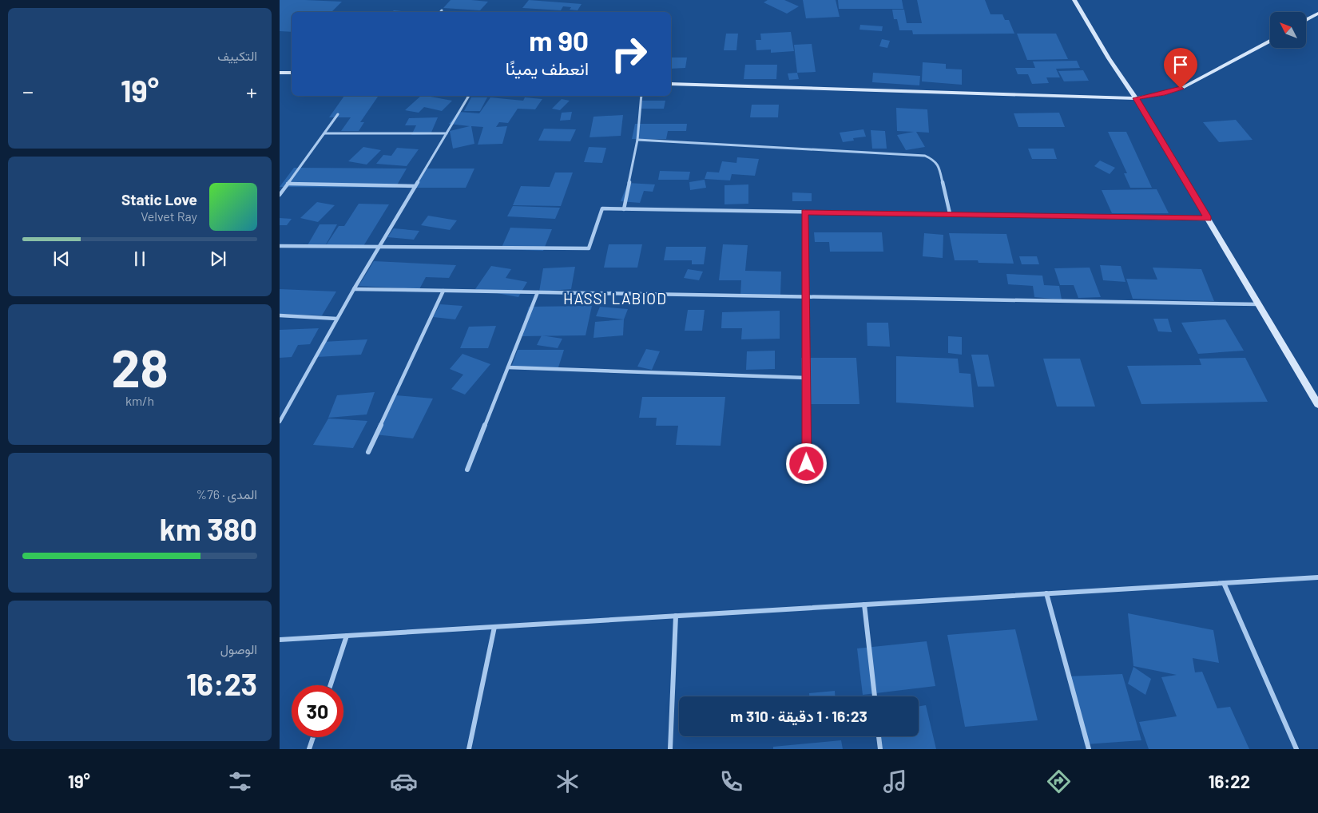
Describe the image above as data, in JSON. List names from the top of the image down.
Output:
{
  "districts": ["HASSI LABIOD"],
  "north": "top left",
  "page": {
    "tile": [
      "التكييف",
      ["28", "km/h"],
      ["المدى · 76%", "380 km"],
      ["الوصول", "16:23"]
    ],
    "turn": ["90 m", "انعطف يمينًا"],
    "heat": ["−", "19°", "+"],
    "song": ["Static Love", "Velvet Ray"],
    "limit": "30",
    "trip": "16:23 · 1 دقيقة · 310 m",
    "tabs": ["16:22", "19°"]
  }
}
